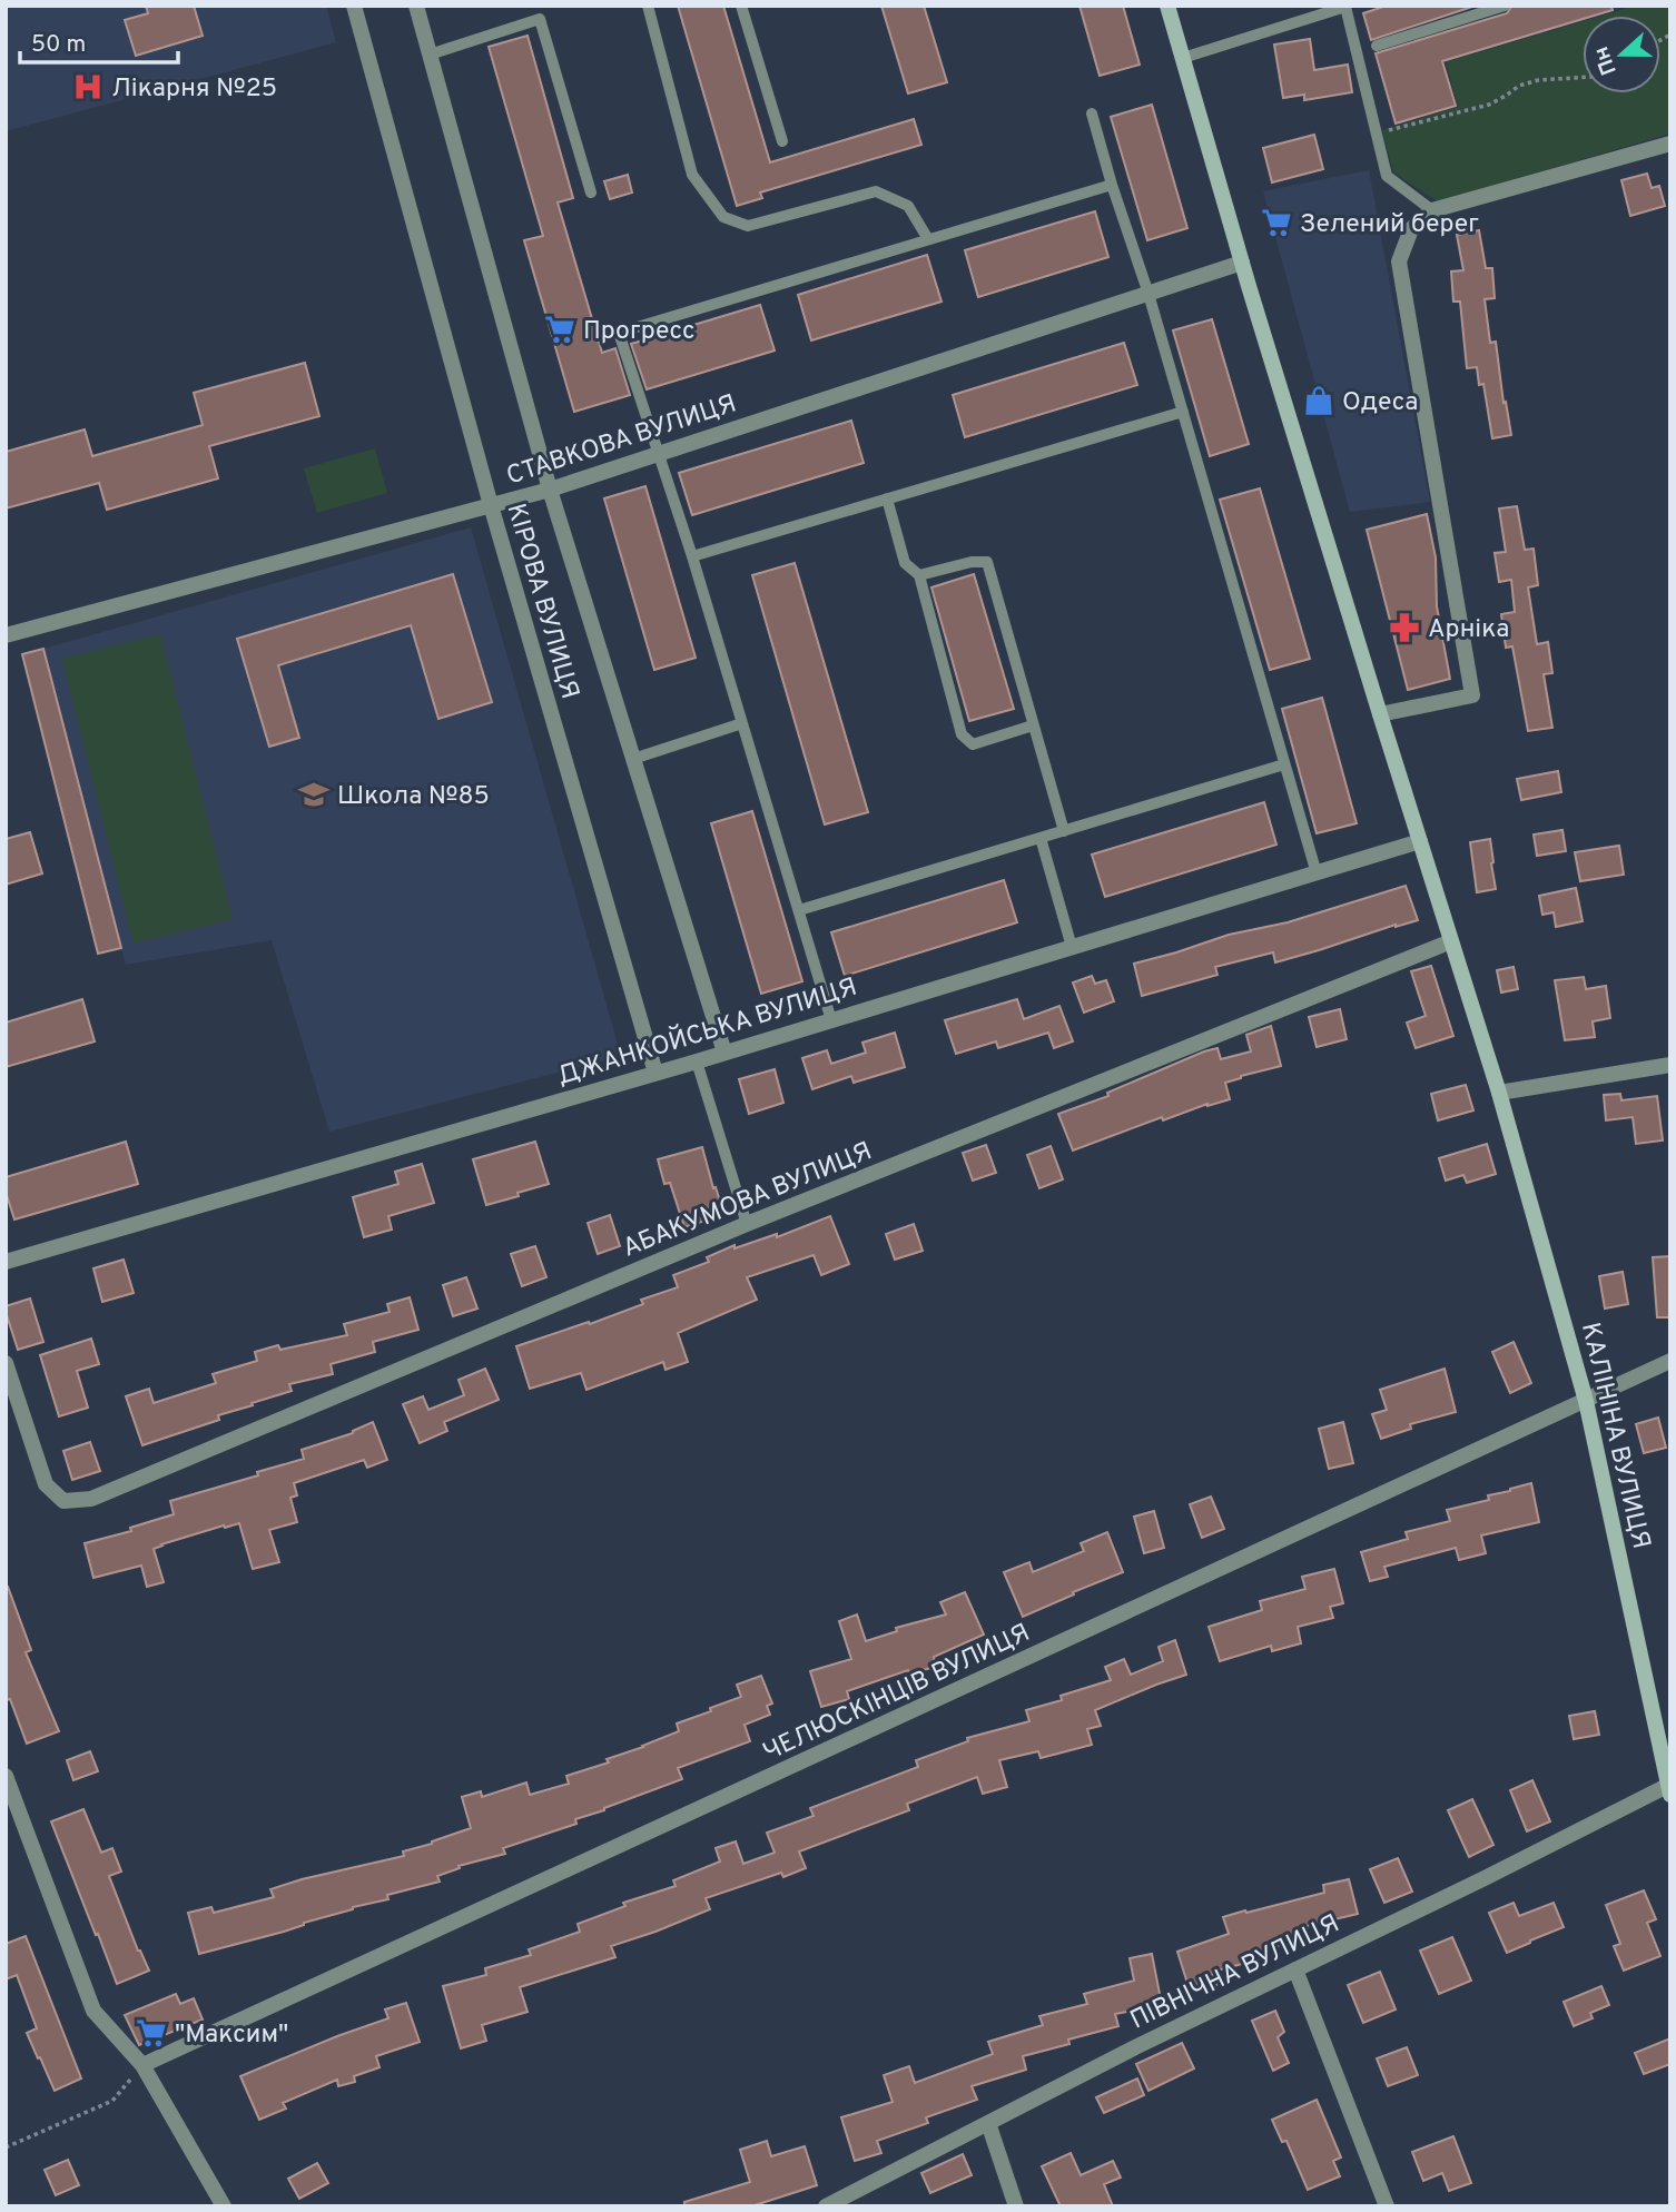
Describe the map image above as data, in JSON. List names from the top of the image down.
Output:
{
  "streets": {
    "street": [
      "СТАВКОВА ВУЛИЦЯ",
      "КІРОВА ВУЛИЦЯ",
      "ДЖАНКОЙСЬКА ВУЛИЦЯ",
      "АБАКУМОВА ВУЛИЦЯ",
      "КАЛІНІНА ВУЛИЦЯ",
      "ЧЕЛЮСКІНЦІВ ВУЛИЦЯ",
      "ПІВНІЧНА ВУЛИЦЯ"
    ]
  },
  "crossings": [
    ["СТАВКОВА ВУЛИЦЯ", "КІРОВА ВУЛИЦЯ"],
    ["СТАВКОВА ВУЛИЦЯ", "КАЛІНІНА ВУЛИЦЯ"],
    ["КІРОВА ВУЛИЦЯ", "ДЖАНКОЙСЬКА ВУЛИЦЯ"],
    ["ДЖАНКОЙСЬКА ВУЛИЦЯ", "КАЛІНІНА ВУЛИЦЯ"],
    ["АБАКУМОВА ВУЛИЦЯ", "КАЛІНІНА ВУЛИЦЯ"],
    ["КАЛІНІНА ВУЛИЦЯ", "ЧЕЛЮСКІНЦІВ ВУЛИЦЯ"],
    ["КАЛІНІНА ВУЛИЦЯ", "ПІВНІЧНА ВУЛИЦЯ"]
  ],
  "places": {
    "hospital": ["Лікарня №25"],
    "supermarket": ["Зелений берег", "Прогресс", "\"Максим\""],
    "shop": ["Одеса"],
    "pharmacy": ["Арніка"],
    "school or university": ["Школа №85"]
  },
  "scale_bar": "50 m",
  "north": "left"
}
